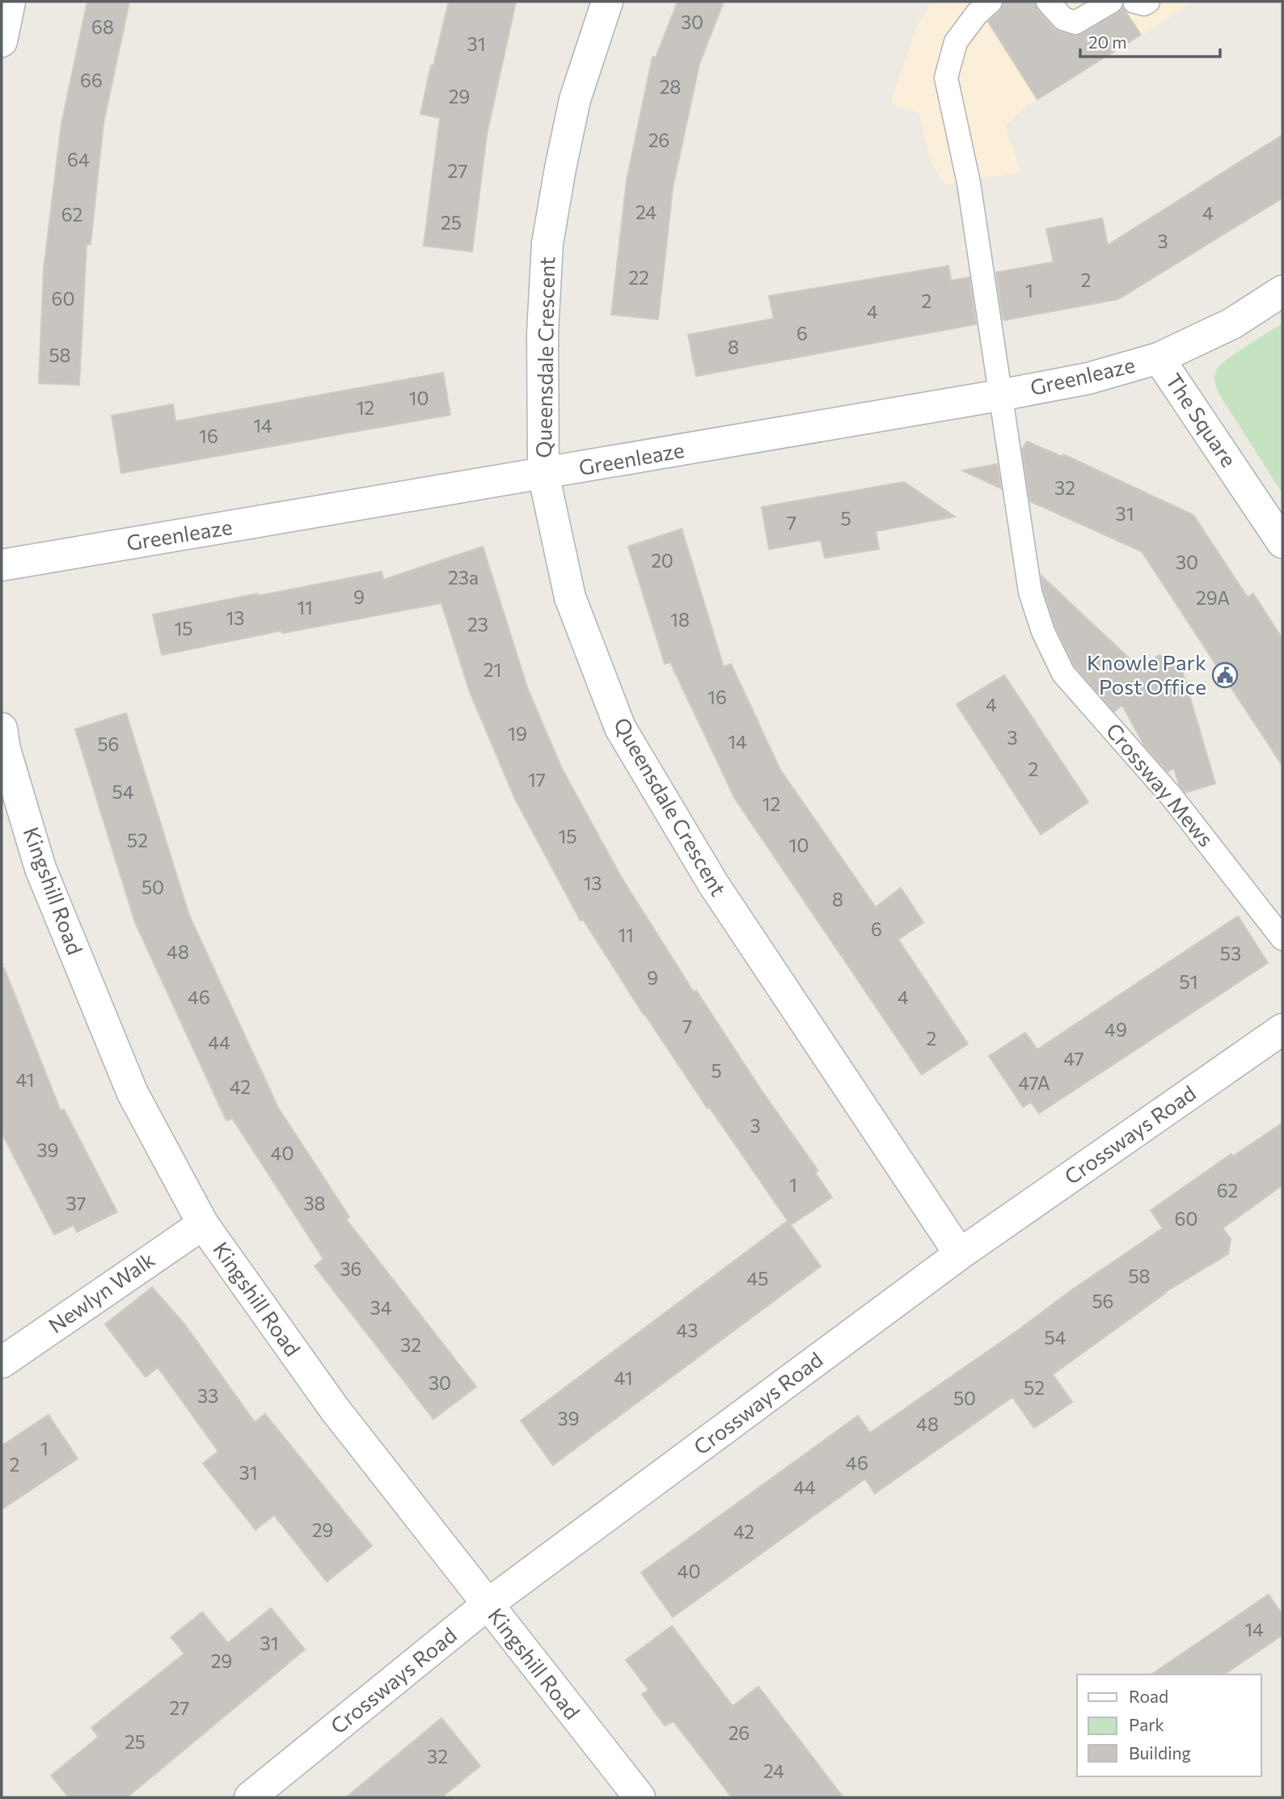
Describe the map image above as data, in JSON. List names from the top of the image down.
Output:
{
  "streets": {
    "street": [
      "Queensdale Crescent",
      "Greenleaze",
      "The Square",
      "Kingshill Road",
      "Crossways Road",
      "Newlyn Walk"
    ],
    "lane": ["Crossway Mews"]
  },
  "crossings": [
    ["Queensdale Crescent", "Greenleaze"],
    ["Queensdale Crescent", "Crossways Road"],
    ["Greenleaze", "The Square"],
    ["Greenleaze", "Crossway Mews"],
    ["Kingshill Road", "Crossways Road"],
    ["Kingshill Road", "Newlyn Walk"]
  ],
  "places": {
    "public building": ["Knowle Park Post Office"]
  },
  "house_numbers": [
    "30",
    "68",
    "31",
    "66",
    "28",
    "29",
    "26",
    "64",
    "27",
    "24",
    "4",
    "62",
    "25",
    "3",
    "22",
    "2",
    "1",
    "60",
    "2",
    "4",
    "6",
    "8",
    "58",
    "10",
    "12",
    "14",
    "16",
    "32",
    "31",
    "5",
    "7",
    "20",
    "30",
    "23a",
    "9",
    "29A",
    "11",
    "13",
    "18",
    "23",
    "15",
    "21",
    "16",
    "4",
    "19",
    "3",
    "14",
    "56",
    "2",
    "17",
    "54",
    "12",
    "15",
    "52",
    "10",
    "13",
    "50",
    "8",
    "6",
    "11",
    "48",
    "53",
    "9",
    "51",
    "46",
    "4",
    "7",
    "49",
    "2",
    "44",
    "47",
    "5",
    "41",
    "47A",
    "42",
    "3",
    "39",
    "40",
    "1",
    "62",
    "37",
    "38",
    "60",
    "36",
    "58",
    "45",
    "56",
    "34",
    "43",
    "54",
    "32",
    "41",
    "30",
    "52",
    "33",
    "50",
    "39",
    "48",
    "1",
    "46",
    "2",
    "31",
    "44",
    "29",
    "42",
    "40",
    "14",
    "31",
    "29",
    "27",
    "26",
    "25",
    "32",
    "24"
  ],
  "legend": ["Road", "Park", "Building"],
  "scale_bar": "20 m"
}
